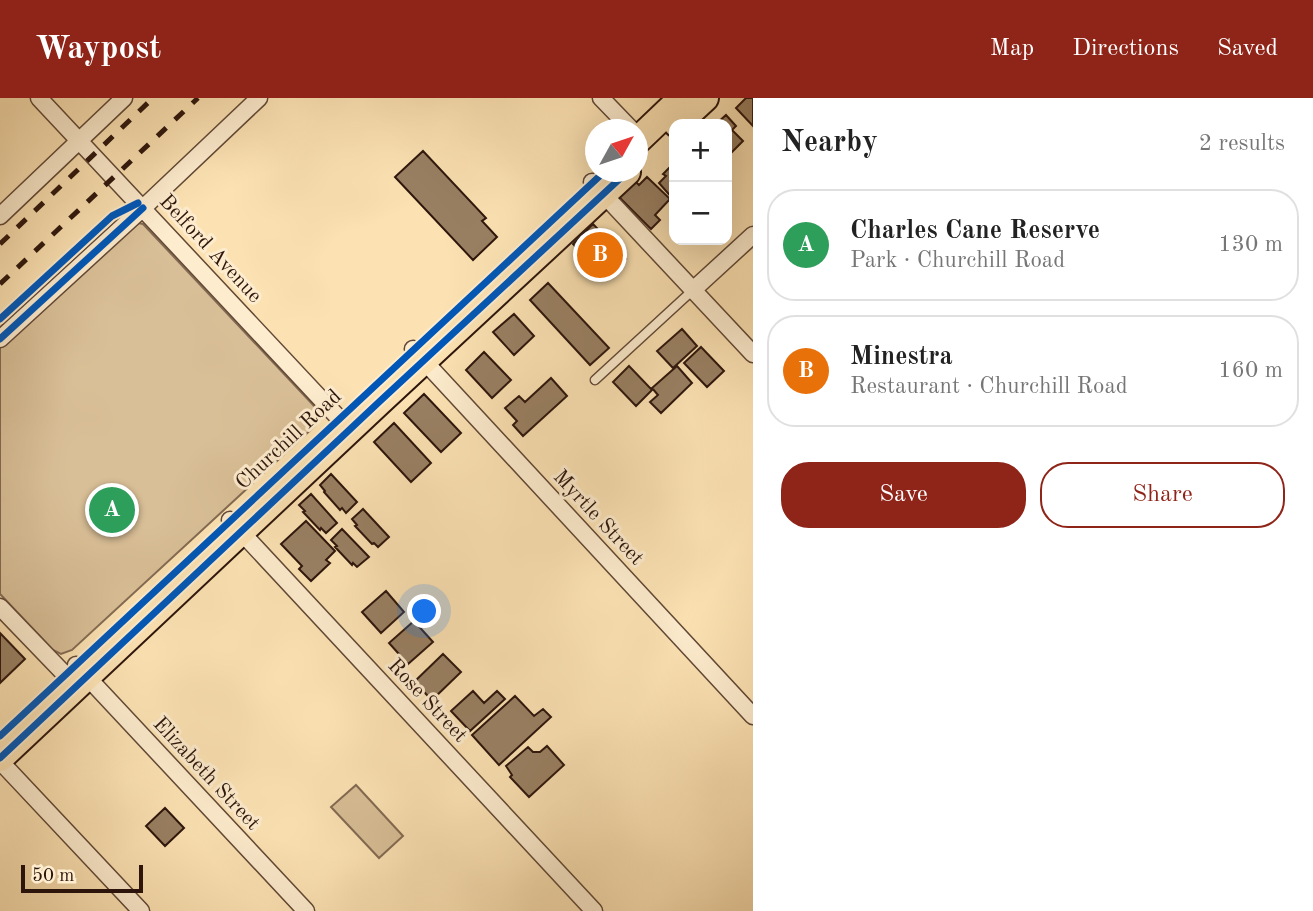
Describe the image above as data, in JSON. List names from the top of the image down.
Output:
{
  "streets": {
    "main road": ["Churchill Road"],
    "street": [
      "Belford Avenue",
      "Myrtle Street",
      "Rose Street",
      "Elizabeth Street"
    ]
  },
  "crossings": [
    ["Belford Avenue", "Churchill Road"],
    ["Churchill Road", "Myrtle Street"],
    ["Churchill Road", "Rose Street"],
    ["Churchill Road", "Elizabeth Street"]
  ],
  "scale_bar": "50 m",
  "north": "top right",
  "page": {
    "header": "Waypost",
    "nav": ["Map", "Directions", "Saved"],
    "heading": ["Nearby", "2 results"],
    "map_buttons": ["+", "−"],
    "list": [
      {
        "mark": "A",
        "name": "Charles Cane Reserve",
        "note": "Park · Churchill Road",
        "value": "130 m"
      },
      {
        "mark": "B",
        "name": "Minestra",
        "note": "Restaurant · Churchill Road",
        "value": "160 m"
      }
    ],
    "pins": ["B", "A"],
    "buttons": ["Save", "Share"],
    "scale": "50 m"
  }
}
